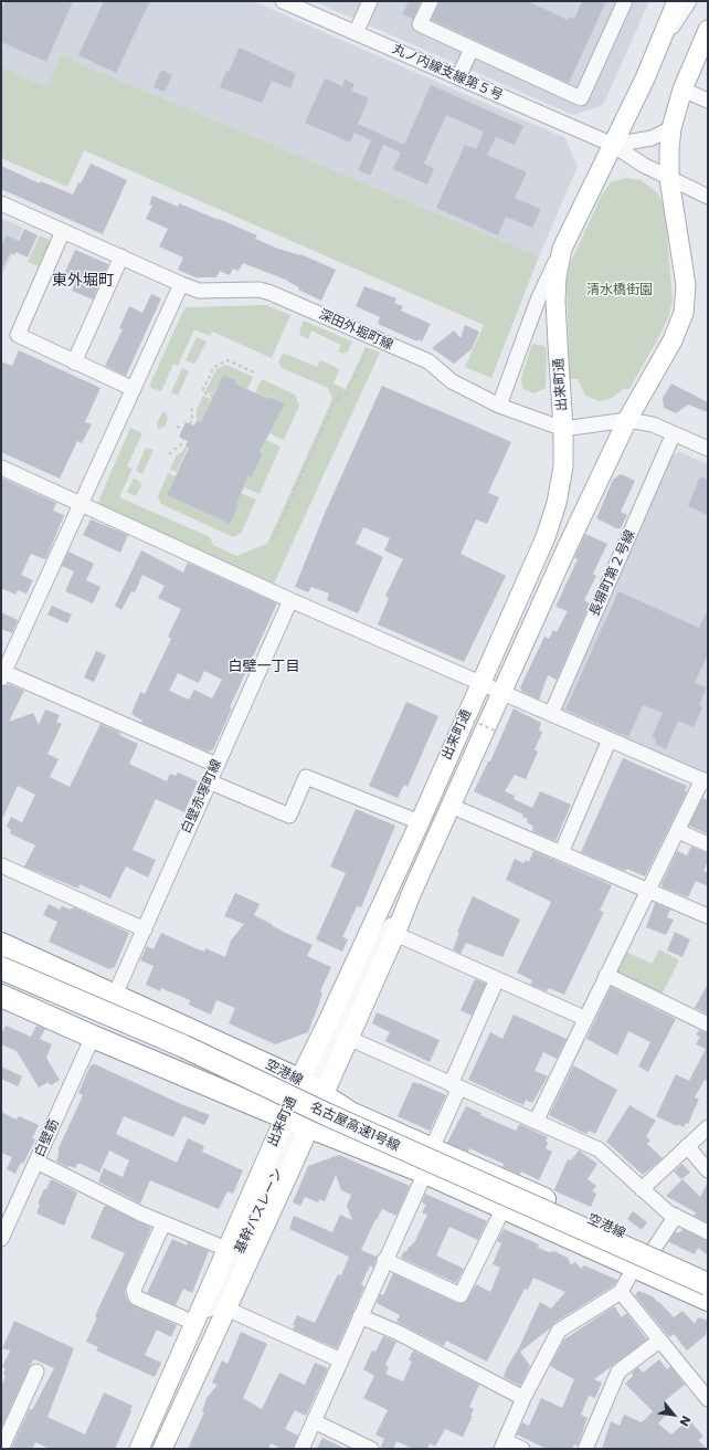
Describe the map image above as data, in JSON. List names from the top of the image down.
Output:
{
  "streets": {
    "highway": ["空港線", "名古屋高速1号線"],
    "main road": ["出来町通"],
    "street": [
      "丸ノ内線支線第５号",
      "深田外堀町線",
      "長塀町第２号線",
      "白壁赤塚町線",
      "白壁筋",
      "基幹バスレーン"
    ]
  },
  "crossings": [
    ["丸ノ内線支線第５号", "出来町通"],
    ["深田外堀町線", "出来町通"],
    ["深田外堀町線", "長塀町第２号線"],
    ["出来町通", "空港線"],
    ["出来町通", "基幹バスレーン"],
    ["白壁赤塚町線", "空港線"],
    ["空港線", "白壁筋"],
    ["空港線", "基幹バスレーン"]
  ],
  "districts": ["東外堀町", "白壁一丁目"],
  "parks": ["清水橋街園"],
  "north": "bottom right"
}
